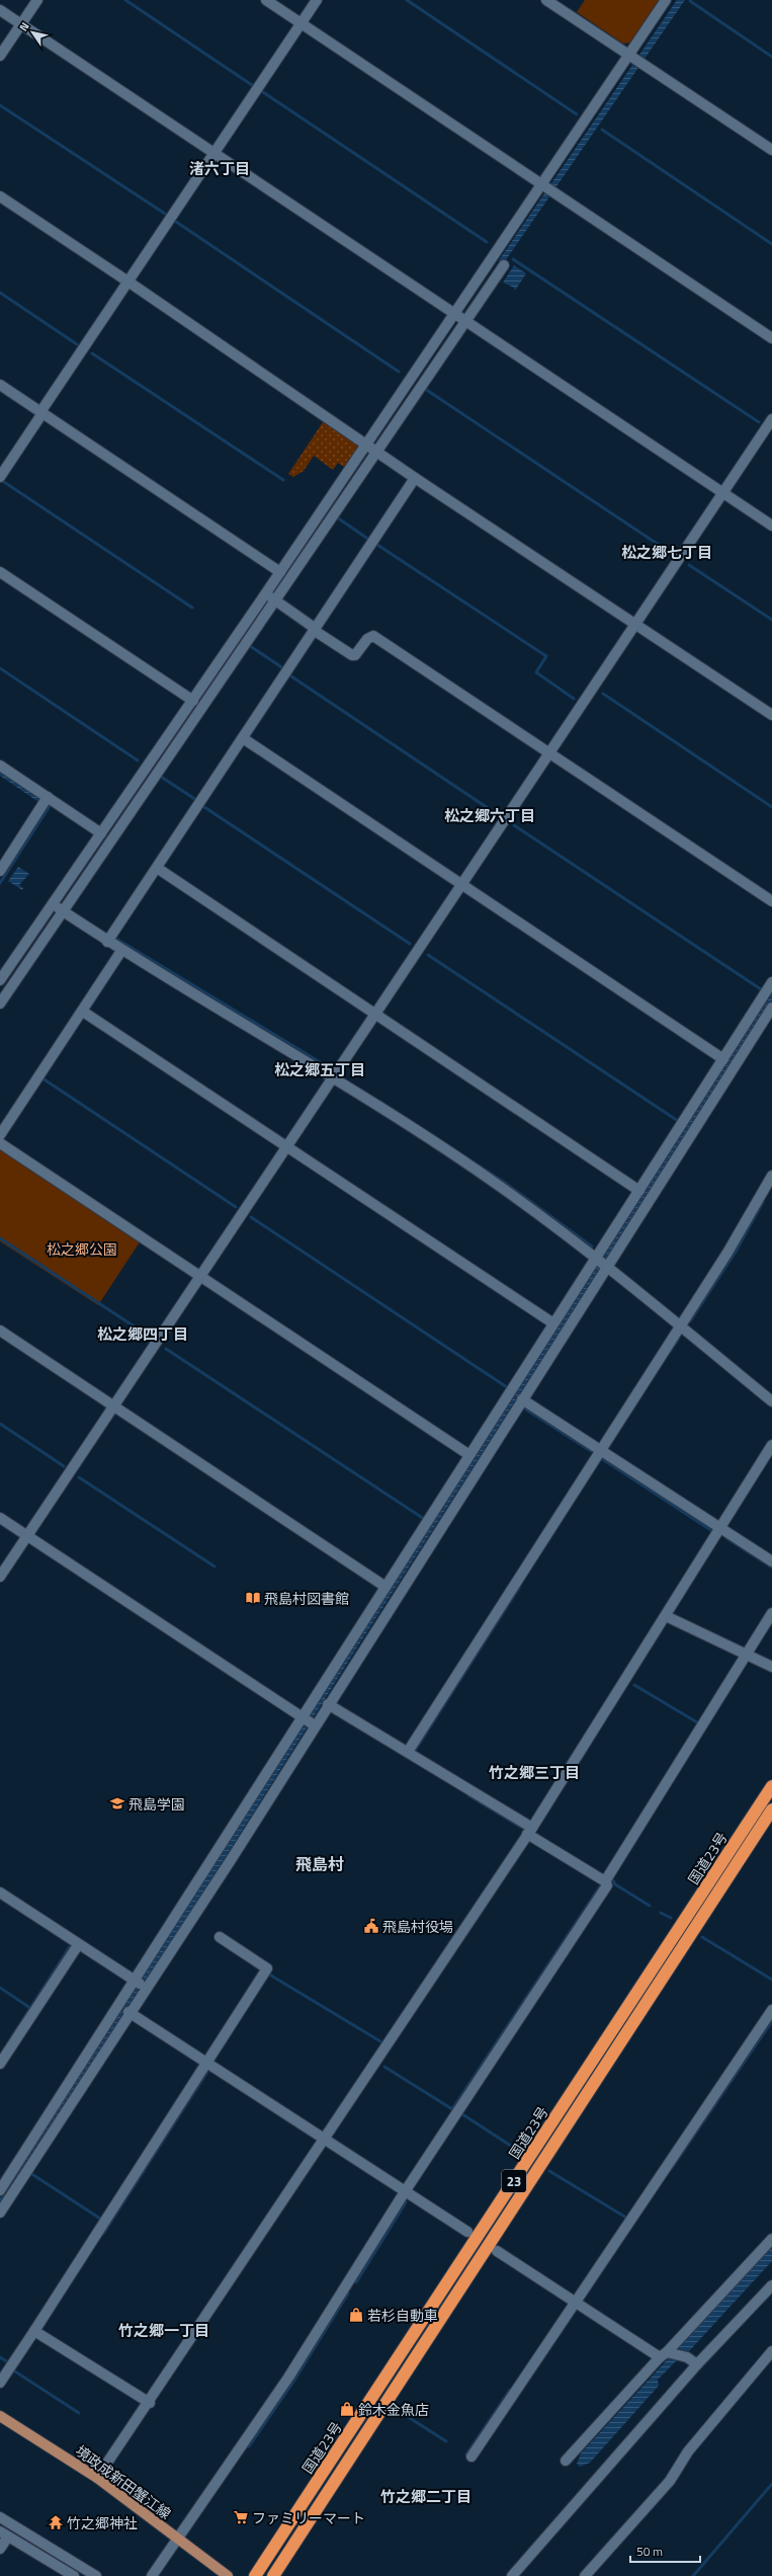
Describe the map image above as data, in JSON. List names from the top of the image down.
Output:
{
  "streets": {
    "highway": ["国道23号", "23"],
    "main road": ["境政成新田蟹江線"]
  },
  "districts": [
    "渚六丁目",
    "松之郷七丁目",
    "松之郷六丁目",
    "松之郷五丁目",
    "松之郷四丁目",
    "竹之郷三丁目",
    "飛島村",
    "竹之郷一丁目",
    "竹之郷二丁目"
  ],
  "parks": ["松之郷公園"],
  "places": {
    "library": ["飛島村図書館"],
    "school or university": ["飛島学園"],
    "public building": ["飛島村役場"],
    "shop": ["若杉自動車", "鈴木金魚店"],
    "supermarket": ["ファミリーマート"],
    "temple": ["竹之郷神社"]
  },
  "scale_bar": "50 m",
  "north": "top left"
}
